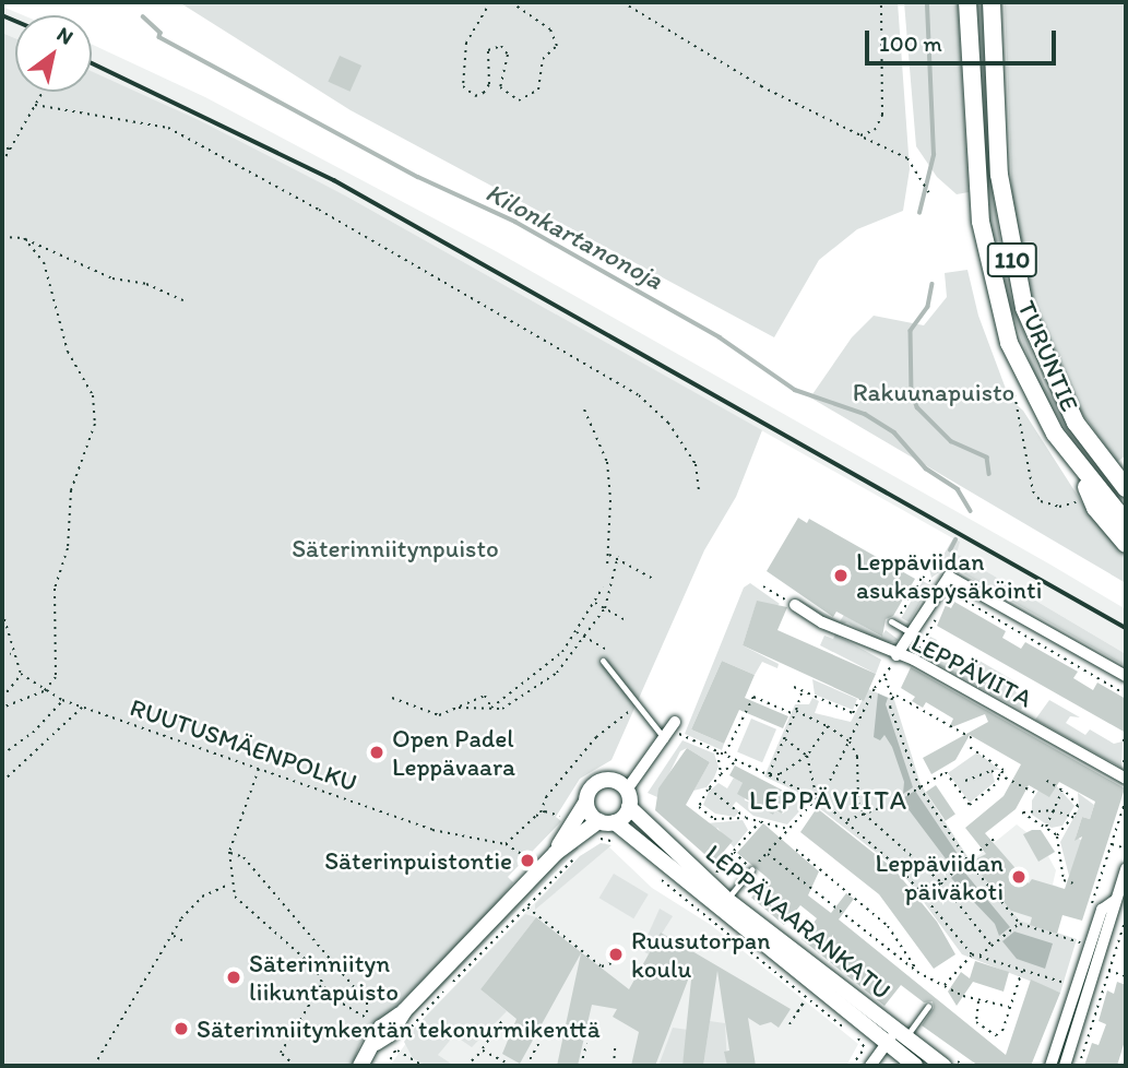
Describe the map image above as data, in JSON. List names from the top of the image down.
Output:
{
  "streets": {
    "main road": ["110", "TURUNTIE", "LEPPÄVAARANKATU"],
    "street": ["LEPPÄVIITA"],
    "path": ["RUUTUSMÄENPOLKU"]
  },
  "districts": ["LEPPÄVIITA"],
  "water": ["Kilonkartanonoja"],
  "parks": ["Rakuunapuisto", "Säterinniitynpuisto"],
  "places": [
    "Leppäviidan asukaspysäköinti",
    "Open Padel Leppävaara",
    "Säterinpuistontie",
    "Leppäviidan päiväkoti",
    "Ruusutorpan koulu",
    "Säterinniityn liikuntapuisto",
    "Säterinniitynkentän tekonurmikenttä"
  ],
  "scale_bar": "100 m",
  "north": "top right"
}
